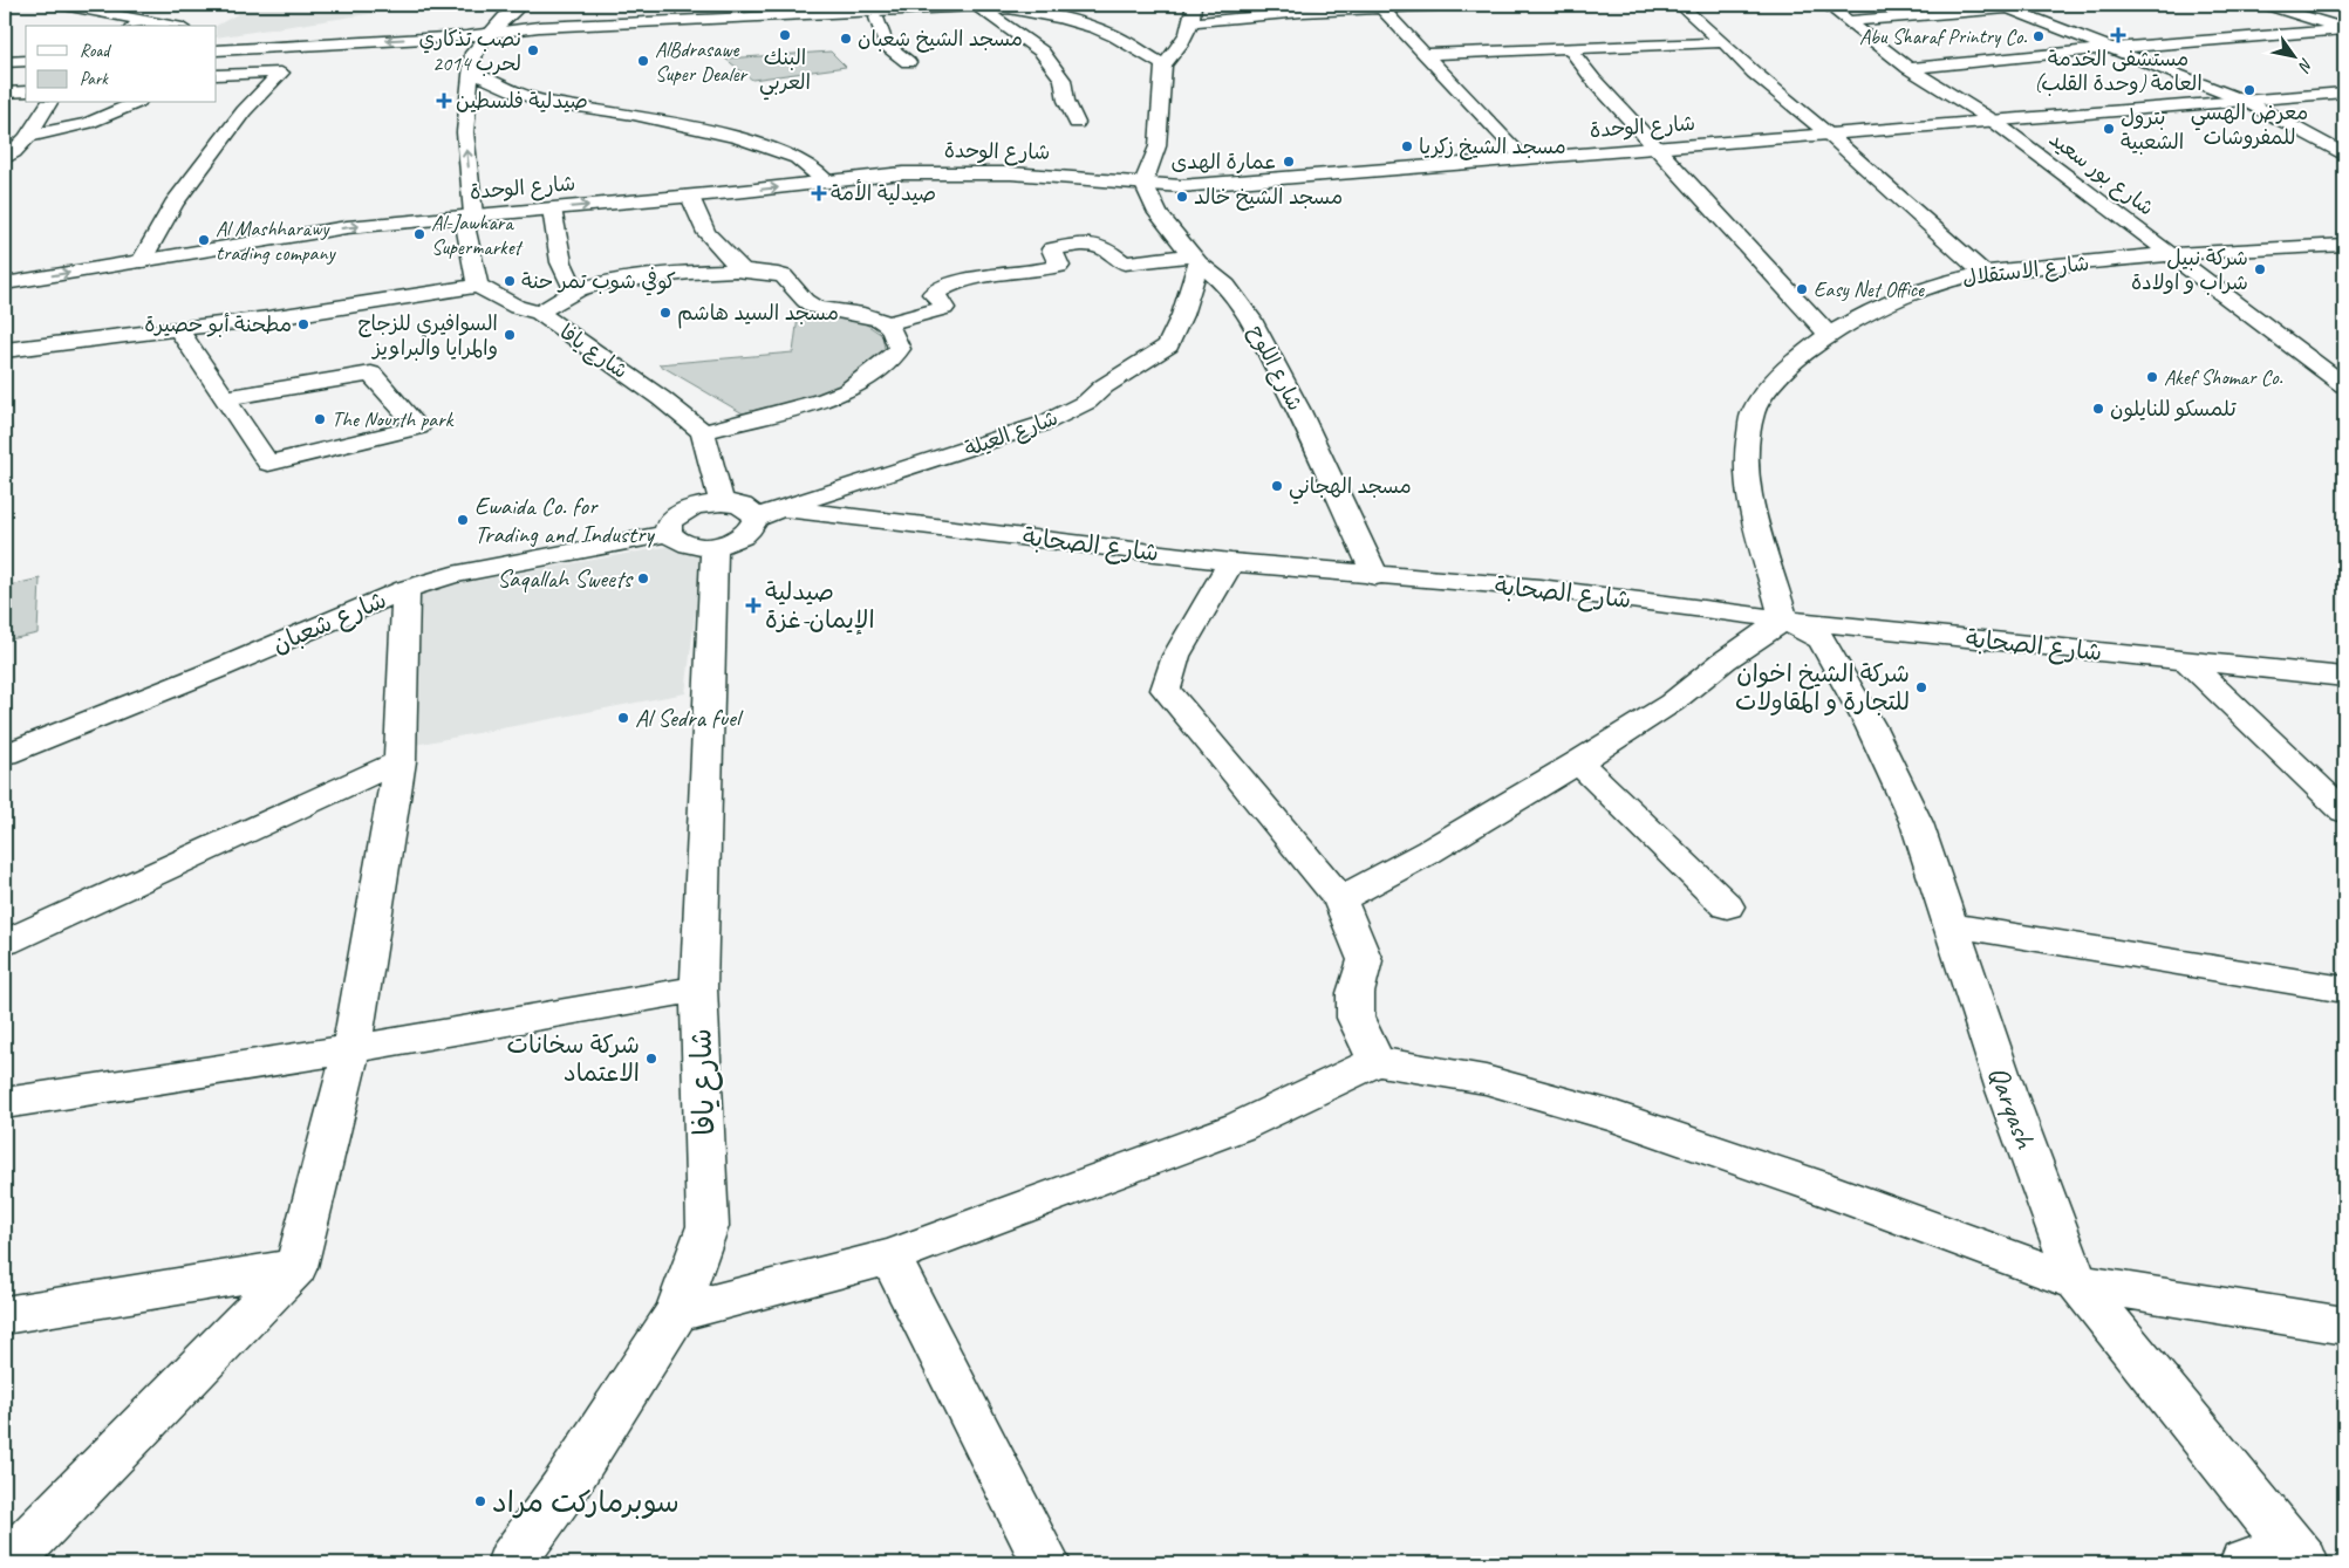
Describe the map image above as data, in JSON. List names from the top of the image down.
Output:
{
  "streets": {
    "street": [
      "شارع الوحدة",
      "شارع بور سعيد",
      "شارع الاستقلال",
      "شارع يافا",
      "شارع اللوح",
      "شارع العيلة",
      "شارع الصحابة",
      "شارع شعبان",
      "Qarqash"
    ]
  },
  "crossings": [
    ["شارع الوحدة", "شارع بور سعيد"],
    ["شارع الوحدة", "شارع اللوح"],
    ["شارع بور سعيد", "شارع الاستقلال"],
    ["شارع الاستقلال", "شارع الصحابة"],
    ["شارع الاستقلال", "Qarqash"],
    ["شارع اللوح", "شارع العيلة"],
    ["شارع اللوح", "شارع الصحابة"],
    ["شارع العيلة", "شارع الصحابة"],
    ["شارع الصحابة", "Qarqash"]
  ],
  "places": {
    "other": [
      "البنك العربي",
      "Abu Sharaf Printry Co.",
      "مسجد الشيخ شعبان",
      "نصب تذكاري لحرب 2014",
      "AlBdrasawe Super Dealer",
      "معرض الهسي للمفروشات",
      "بترول الشعبية",
      "مسجد الشيخ زكريا",
      "عمارة الهدى",
      "مسجد الشيخ خالد",
      "Al-Jawhara Supermarket",
      "Al Mashharawy trading company",
      "شركة نبيل شراب و اولادة",
      "كوفي شوب تمر حنة",
      "Easy Net Office",
      "مسجد السيد هاشم",
      "مطحنة أبو حصيرة",
      "السوافيري للزجاج والمرايا والبراويز",
      "Akef Shomar Co.",
      "تلمسكو للنايلون",
      "The Nourth park",
      "مسجد الهجاني",
      "Ewaida Co. for Trading and Industry",
      "Saqallah Sweets",
      "شركة الشيخ اخوان للتجارة و المقاولات",
      "Al Sedra fuel",
      "شركة سخانات الاعتماد",
      "سوبرماركت مراد"
    ],
    "health": [
      "مستشفى الخدمة العامة (وحدة القلب)",
      "صيدلية فلسطين",
      "صيدلية الأمة",
      "صيدلية الإيمان-غزة"
    ]
  },
  "legend": ["Road", "Park"],
  "north": "bottom right"
}
